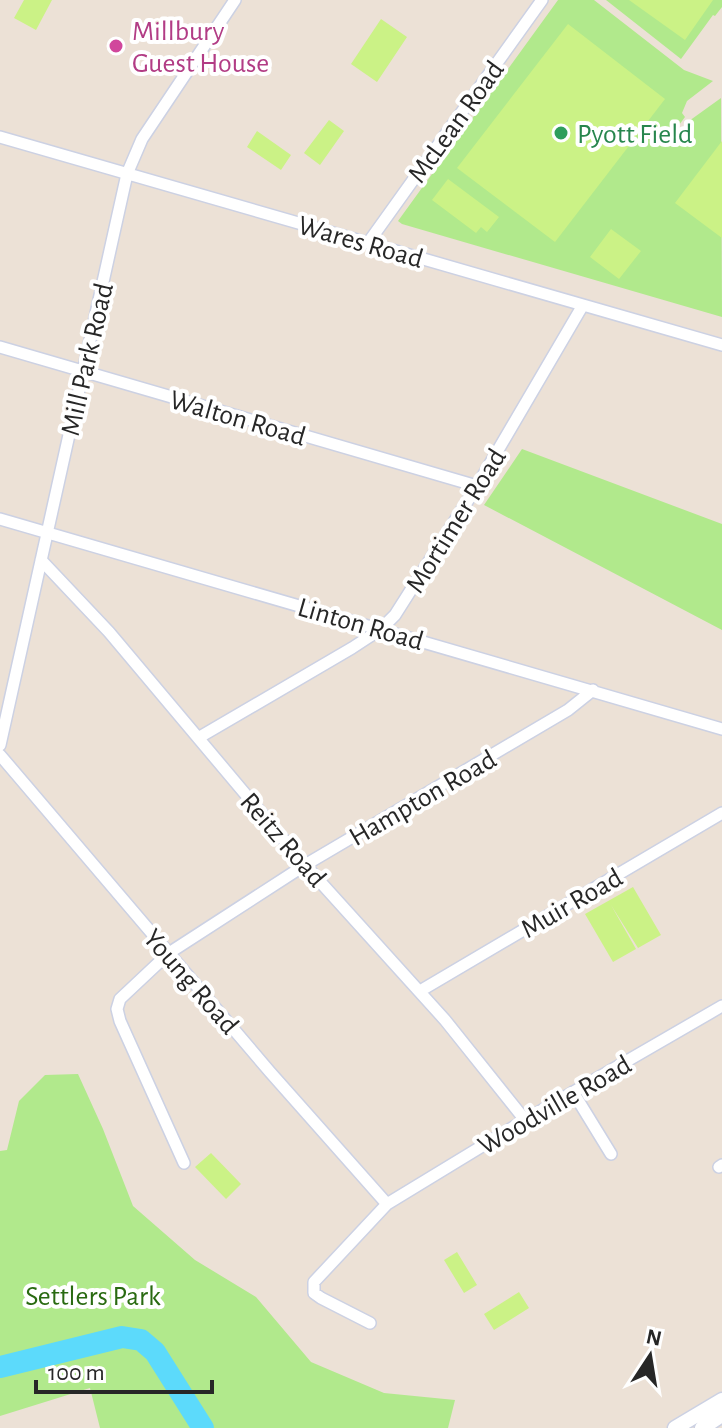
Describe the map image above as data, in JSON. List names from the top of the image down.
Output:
{
  "streets": {
    "street": [
      "McLean Road",
      "Wares Road",
      "Mill Park Road",
      "Walton Road",
      "Mortimer Road",
      "Linton Road",
      "Hampton Road",
      "Reitz Road",
      "Muir Road",
      "Young Road",
      "Woodville Road"
    ]
  },
  "crossings": [
    ["McLean Road", "Wares Road"],
    ["Wares Road", "Mill Park Road"],
    ["Wares Road", "Mortimer Road"],
    ["Mill Park Road", "Walton Road"],
    ["Mill Park Road", "Linton Road"],
    ["Mill Park Road", "Reitz Road"],
    ["Walton Road", "Mortimer Road"],
    ["Mortimer Road", "Linton Road"],
    ["Mortimer Road", "Reitz Road"],
    ["Linton Road", "Hampton Road"],
    ["Hampton Road", "Reitz Road"],
    ["Hampton Road", "Young Road"],
    ["Reitz Road", "Muir Road"],
    ["Reitz Road", "Woodville Road"],
    ["Young Road", "Woodville Road"]
  ],
  "parks": ["Settlers Park"],
  "places": ["Millbury Guest House", "Pyott Field"],
  "scale_bar": "100 m",
  "north": "top"
}
